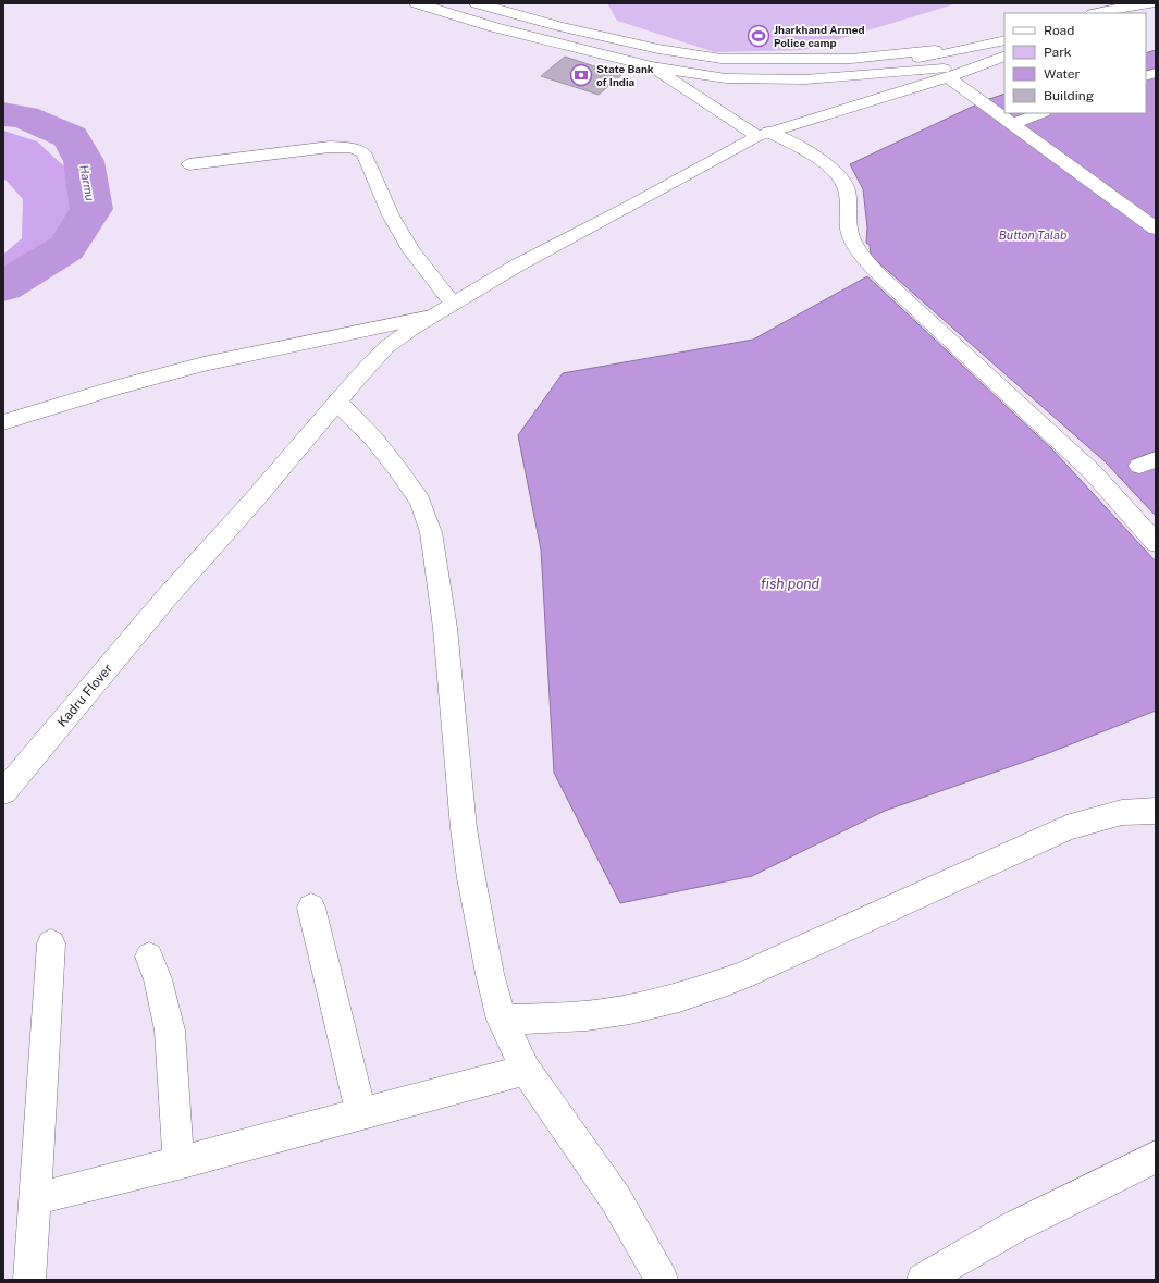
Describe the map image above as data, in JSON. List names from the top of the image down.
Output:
{
  "streets": {
    "main road": ["Kadru Flover"]
  },
  "water": ["Harmu", "Button Talab", "fish pond"],
  "places": {
    "sports": ["Jharkhand Armed Police camp"],
    "bank": ["State Bank of India"]
  },
  "legend": [
    "Road",
    "Park",
    "Water",
    "Building"
  ]
}
